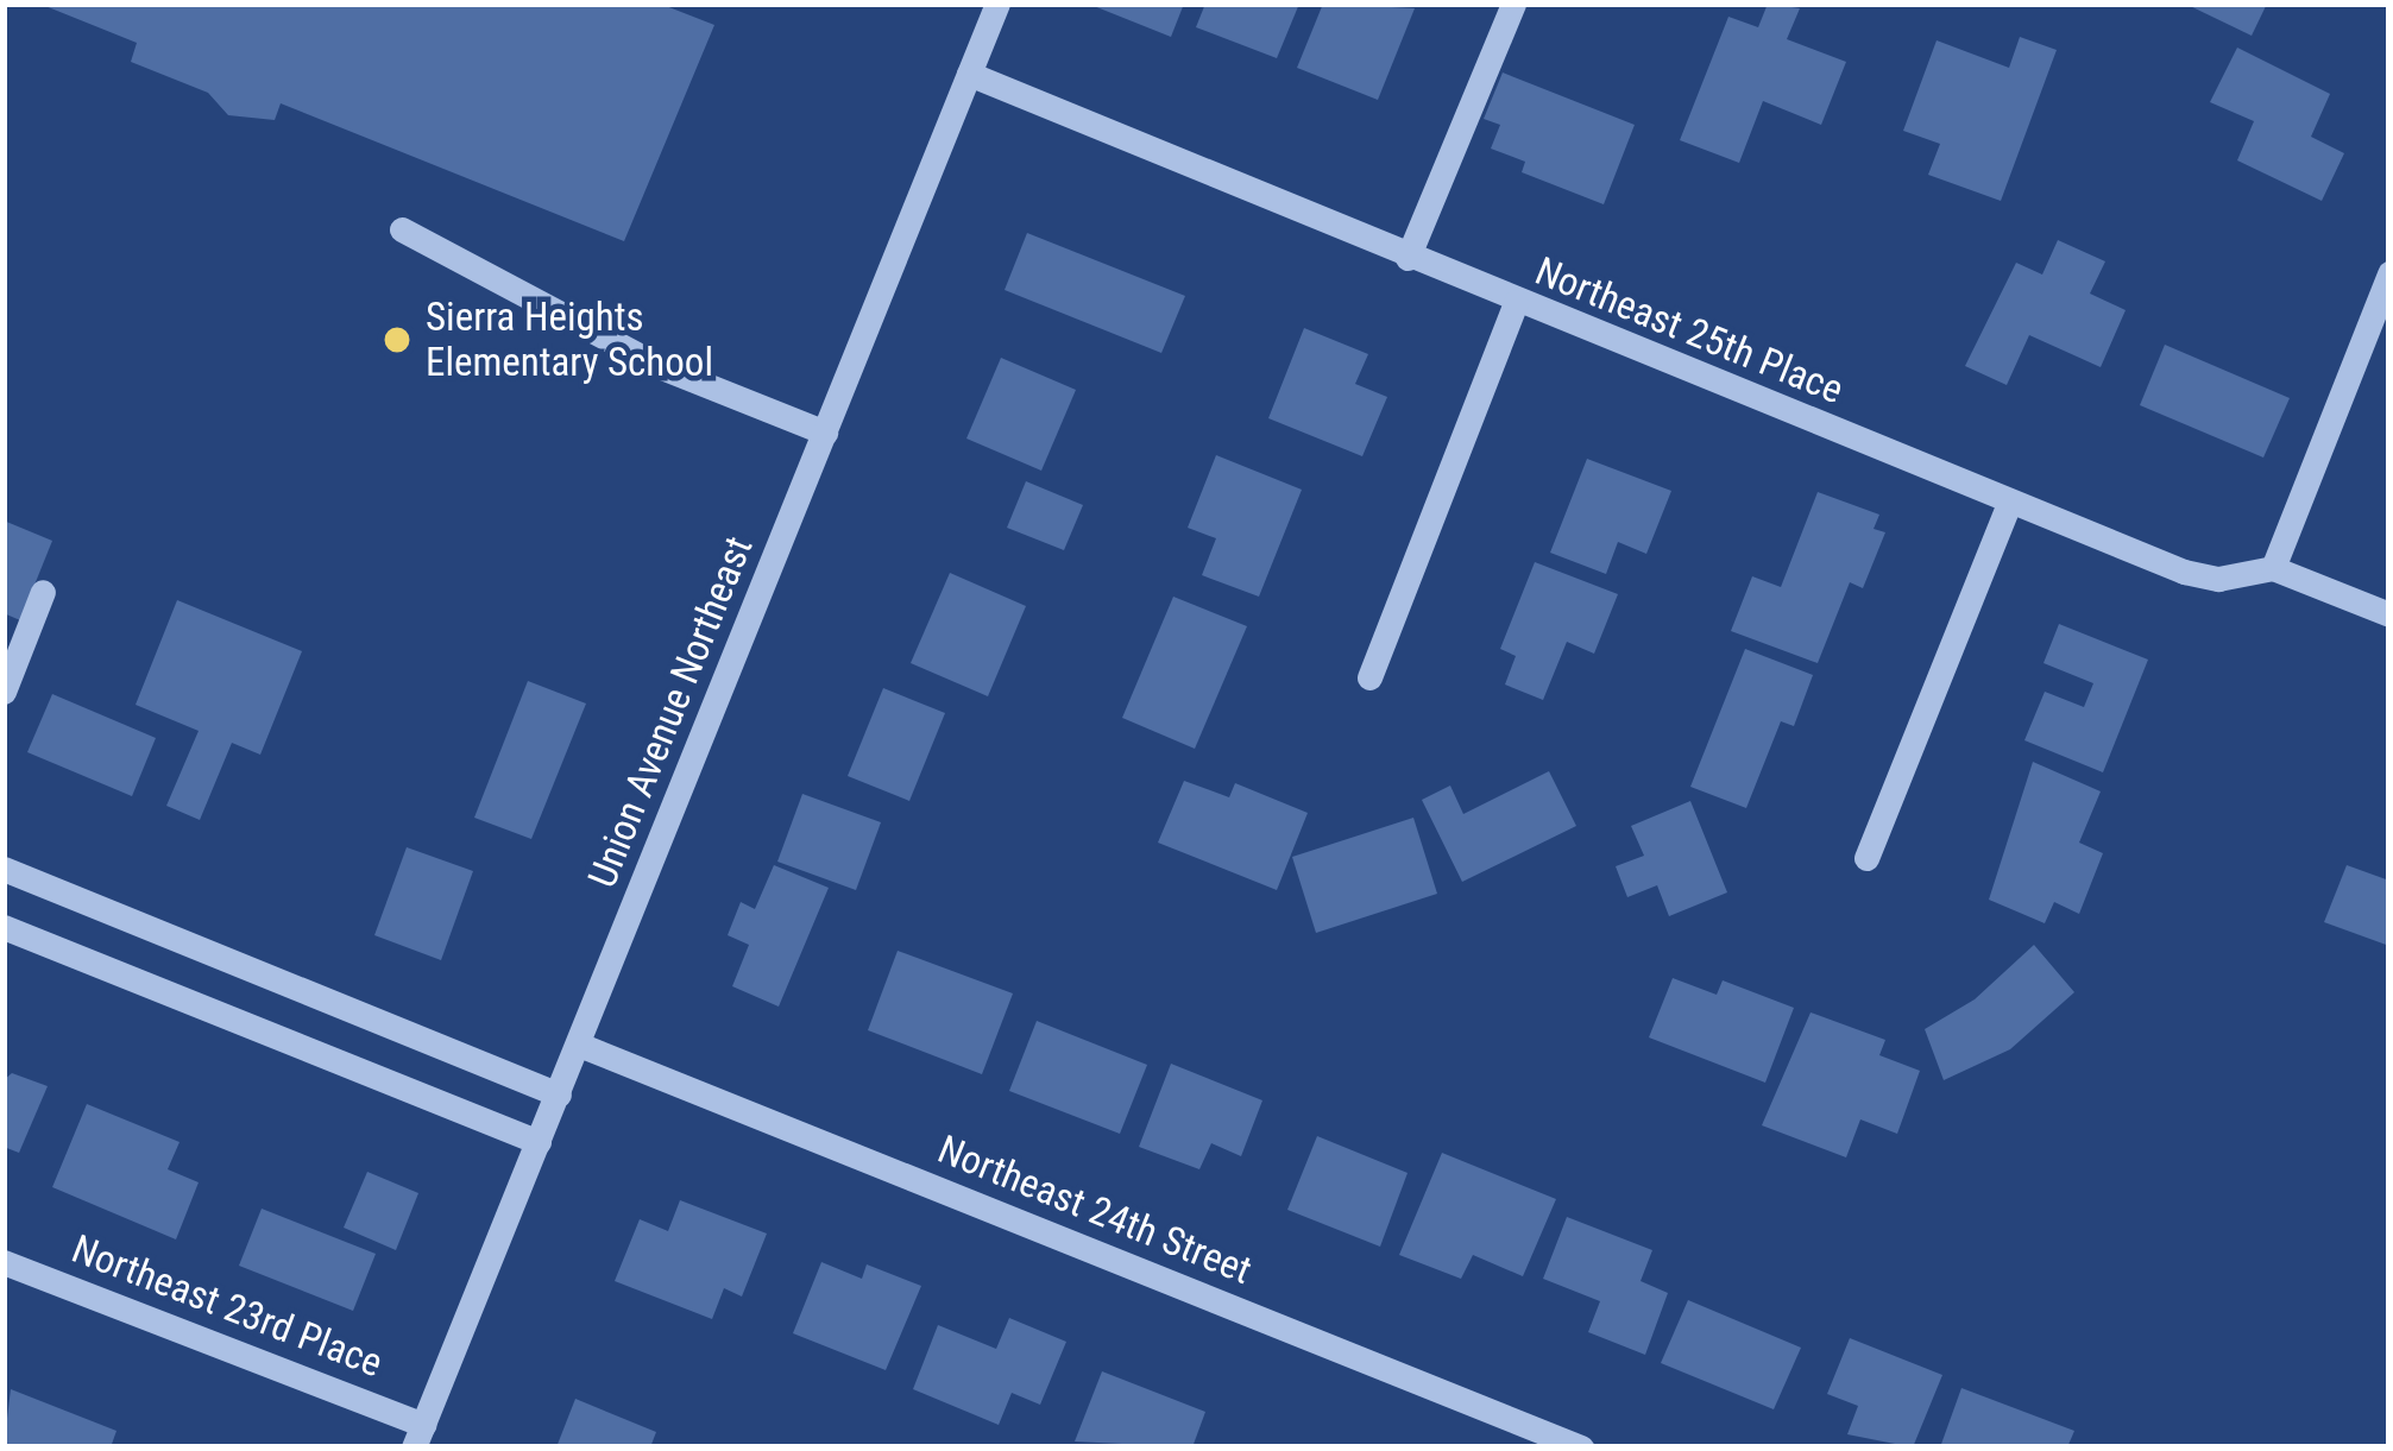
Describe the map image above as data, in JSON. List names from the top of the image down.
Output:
{
  "streets": {
    "street": [
      "Northeast 25th Place",
      "Union Avenue Northeast",
      "Northeast 24th Street",
      "Northeast 23rd Place"
    ]
  },
  "crossings": [
    ["Northeast 25th Place", "Union Avenue Northeast"],
    ["Union Avenue Northeast", "Northeast 24th Street"],
    ["Union Avenue Northeast", "Northeast 23rd Place"]
  ],
  "places": ["Sierra Heights Elementary School"]
}
